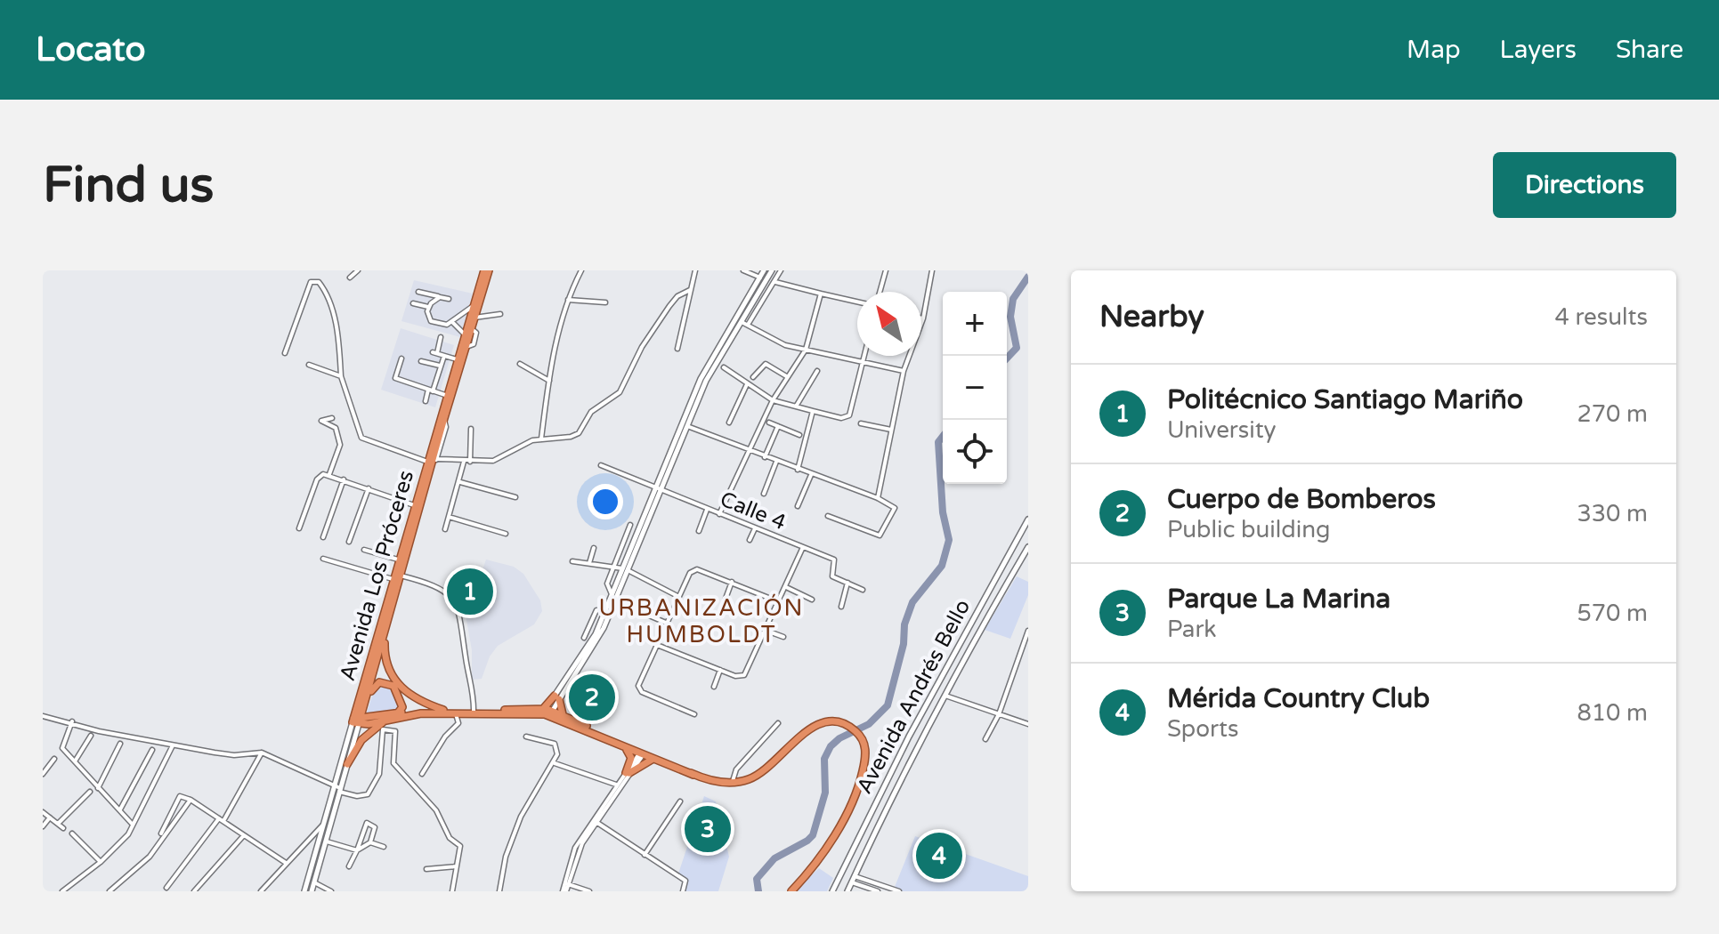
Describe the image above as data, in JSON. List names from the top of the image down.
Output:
{
  "streets": {
    "highway": ["Avenida Los Próceres"],
    "street": ["Calle 4", "Avenida Andrés Bello"]
  },
  "districts": ["URBANIZACIÓN HUMBOLDT"],
  "north": "top left",
  "page": {
    "header": "Locato",
    "nav": ["Map", "Layers", "Share"],
    "buttons": "Directions",
    "title": "Find us",
    "heading": ["Nearby", "4 results"],
    "map_buttons": ["+", "−"],
    "list": [
      {
        "mark": "1",
        "name": "Politécnico Santiago Mariño",
        "note": "University",
        "value": "270 m"
      },
      {
        "mark": "2",
        "name": "Cuerpo de Bomberos",
        "note": "Public building",
        "value": "330 m"
      },
      {
        "mark": "3",
        "name": "Parque La Marina",
        "note": "Park",
        "value": "570 m"
      },
      {
        "mark": "4",
        "name": "Mérida Country Club",
        "note": "Sports",
        "value": "810 m"
      }
    ],
    "pins": [
      "1",
      "2",
      "3",
      "4"
    ]
  }
}
